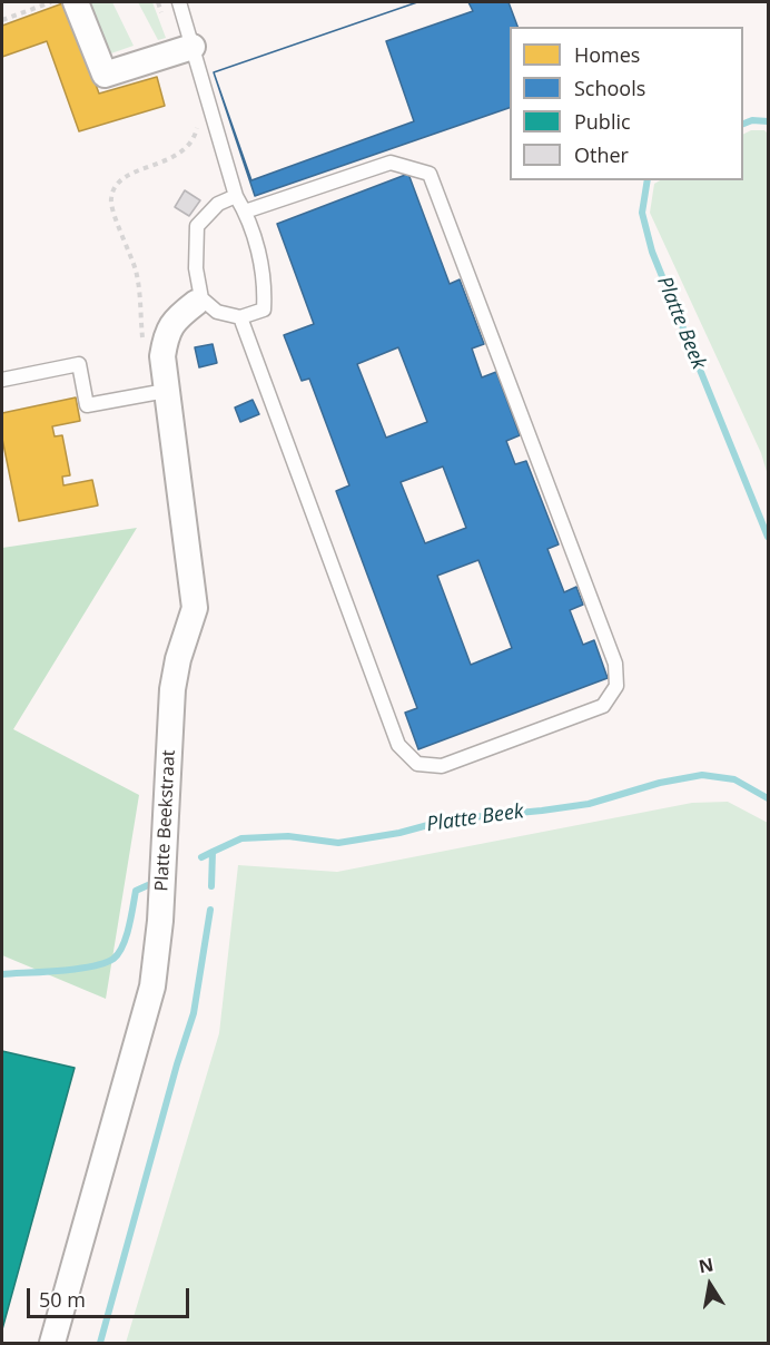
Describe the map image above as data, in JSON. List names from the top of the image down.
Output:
{
  "streets": {
    "street": ["Platte Beekstraat"]
  },
  "water": ["Platte Beek"],
  "legend": [
    "Homes",
    "Schools",
    "Public",
    "Other"
  ],
  "scale_bar": "50 m",
  "north": "top"
}
